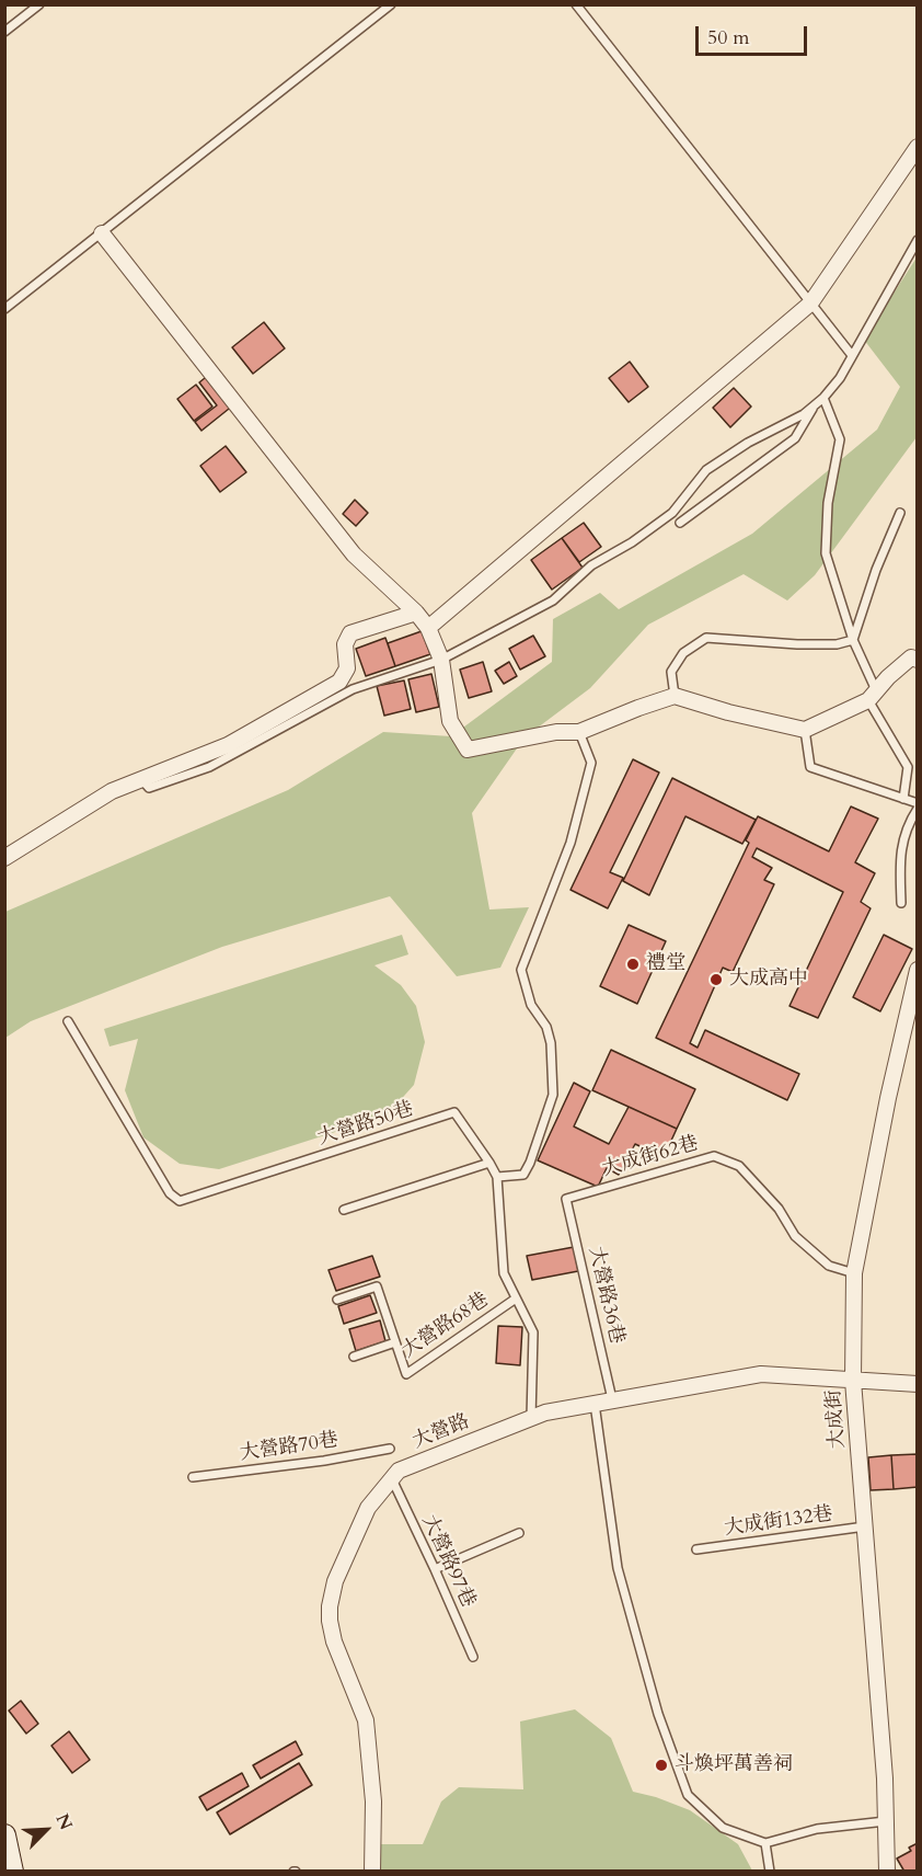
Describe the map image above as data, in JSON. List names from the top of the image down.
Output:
{
  "streets": {
    "street": ["大成街", "大營路"],
    "lane": [
      "大營路50巷",
      "大成街62巷",
      "大營路36巷",
      "大營路68巷",
      "大營路70巷",
      "大成街132巷",
      "大營路97巷"
    ]
  },
  "crossings": [
    ["大營路50巷", "大營路68巷"],
    ["大營路50巷", "大營路"],
    ["大成街62巷", "大營路36巷"],
    ["大成街62巷", "大成街"],
    ["大營路36巷", "大營路"],
    ["大成街", "大營路"],
    ["大成街", "大成街132巷"],
    ["大營路", "大營路97巷"]
  ],
  "places": ["禮堂", "大成高中", "斗煥坪萬善祠"],
  "scale_bar": "50 m",
  "north": "top right"
}
